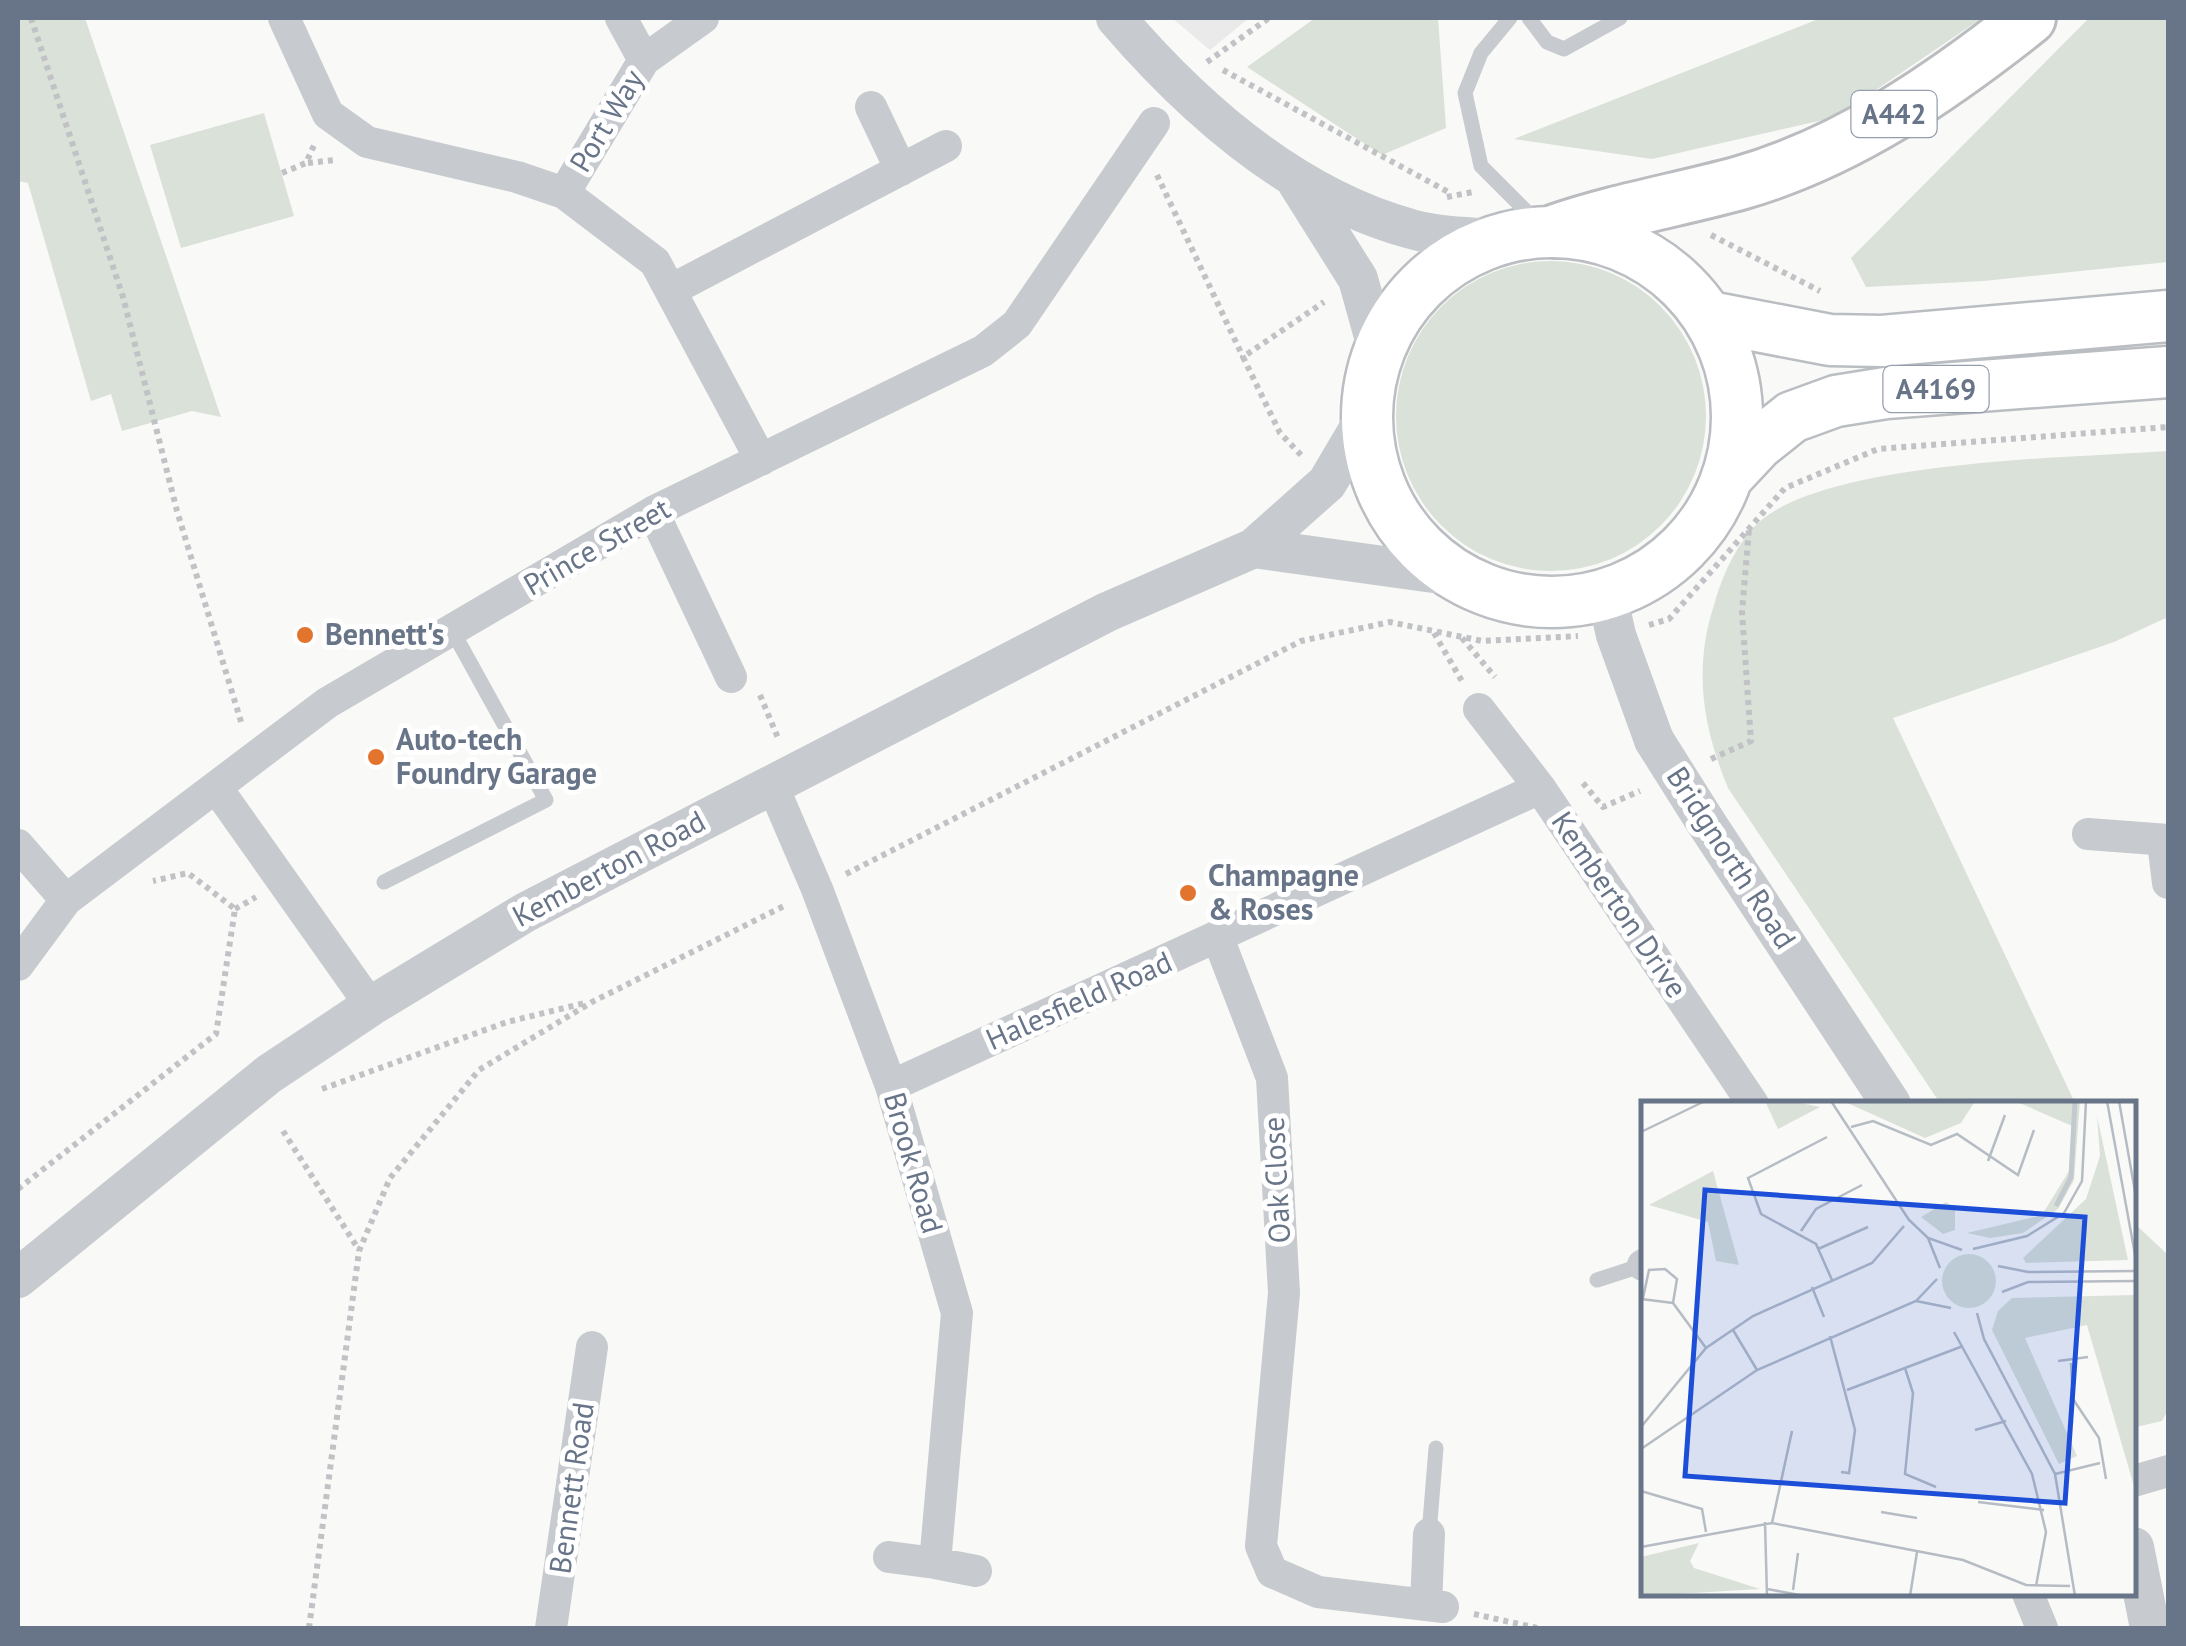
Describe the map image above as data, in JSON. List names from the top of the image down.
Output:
{
  "streets": {
    "highway": ["A442"],
    "main road": ["A4169"],
    "street": [
      "Port Way",
      "Prince Street",
      "Bridgnorth Road",
      "Kemberton Road",
      "Kemberton Drive",
      "Halesfield Road",
      "Brook Road",
      "Oak Close",
      "Bennett Road"
    ]
  },
  "crossings": [
    ["Kemberton Road", "Brook Road"],
    ["Kemberton Drive", "Halesfield Road"],
    ["Halesfield Road", "Brook Road"],
    ["Halesfield Road", "Oak Close"]
  ],
  "places": ["Bennett's", "Auto-tech Foundry Garage", "Champagne & Roses"]
}
